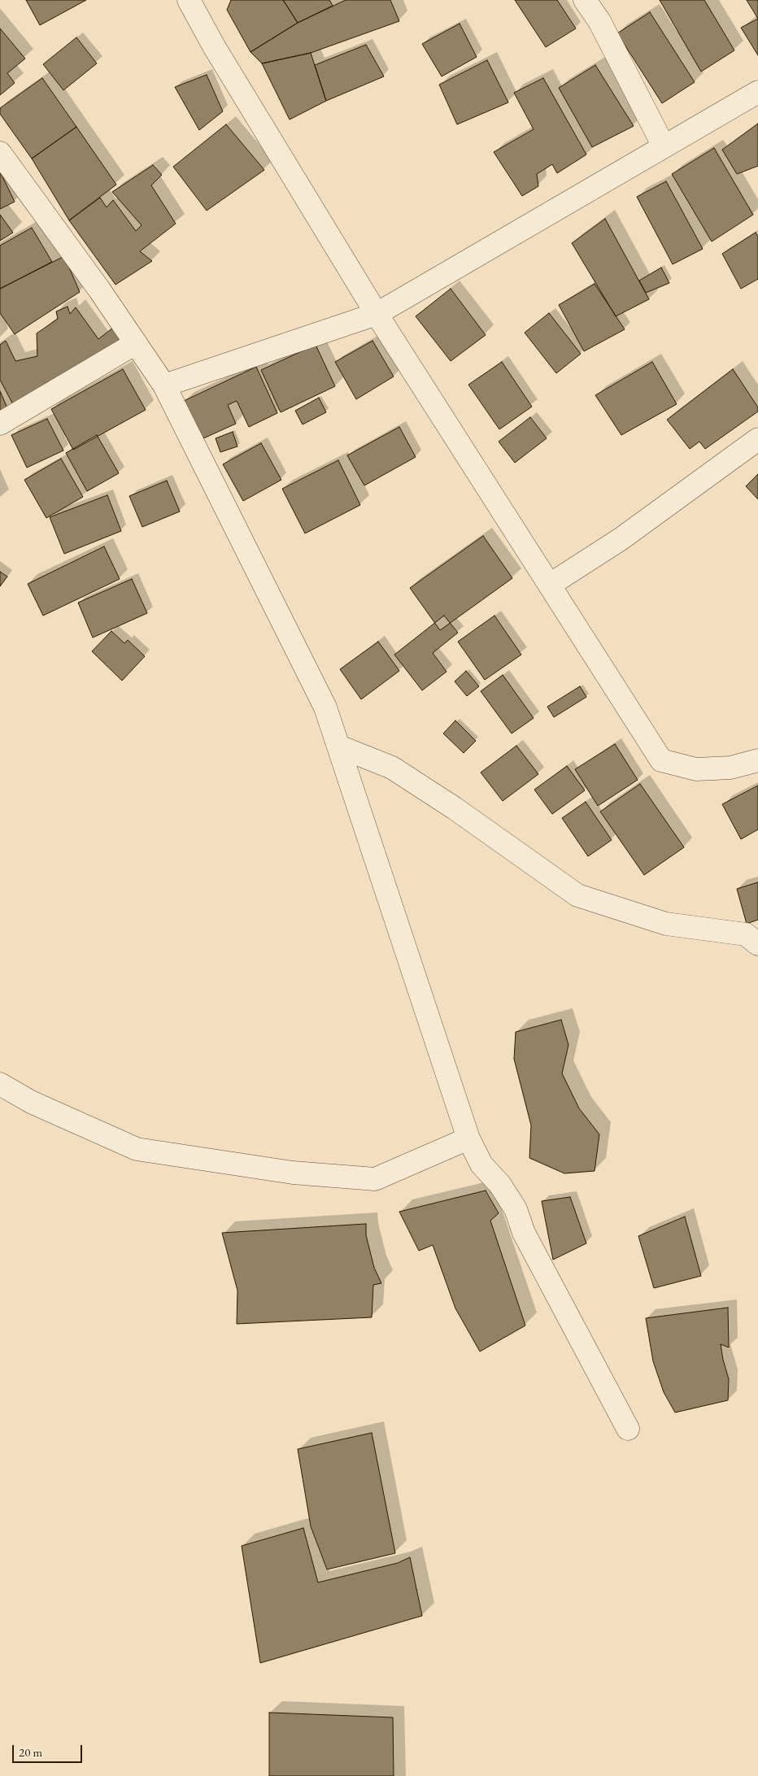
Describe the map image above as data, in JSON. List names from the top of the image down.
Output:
{
  "scale_bar": "20 m"
}
